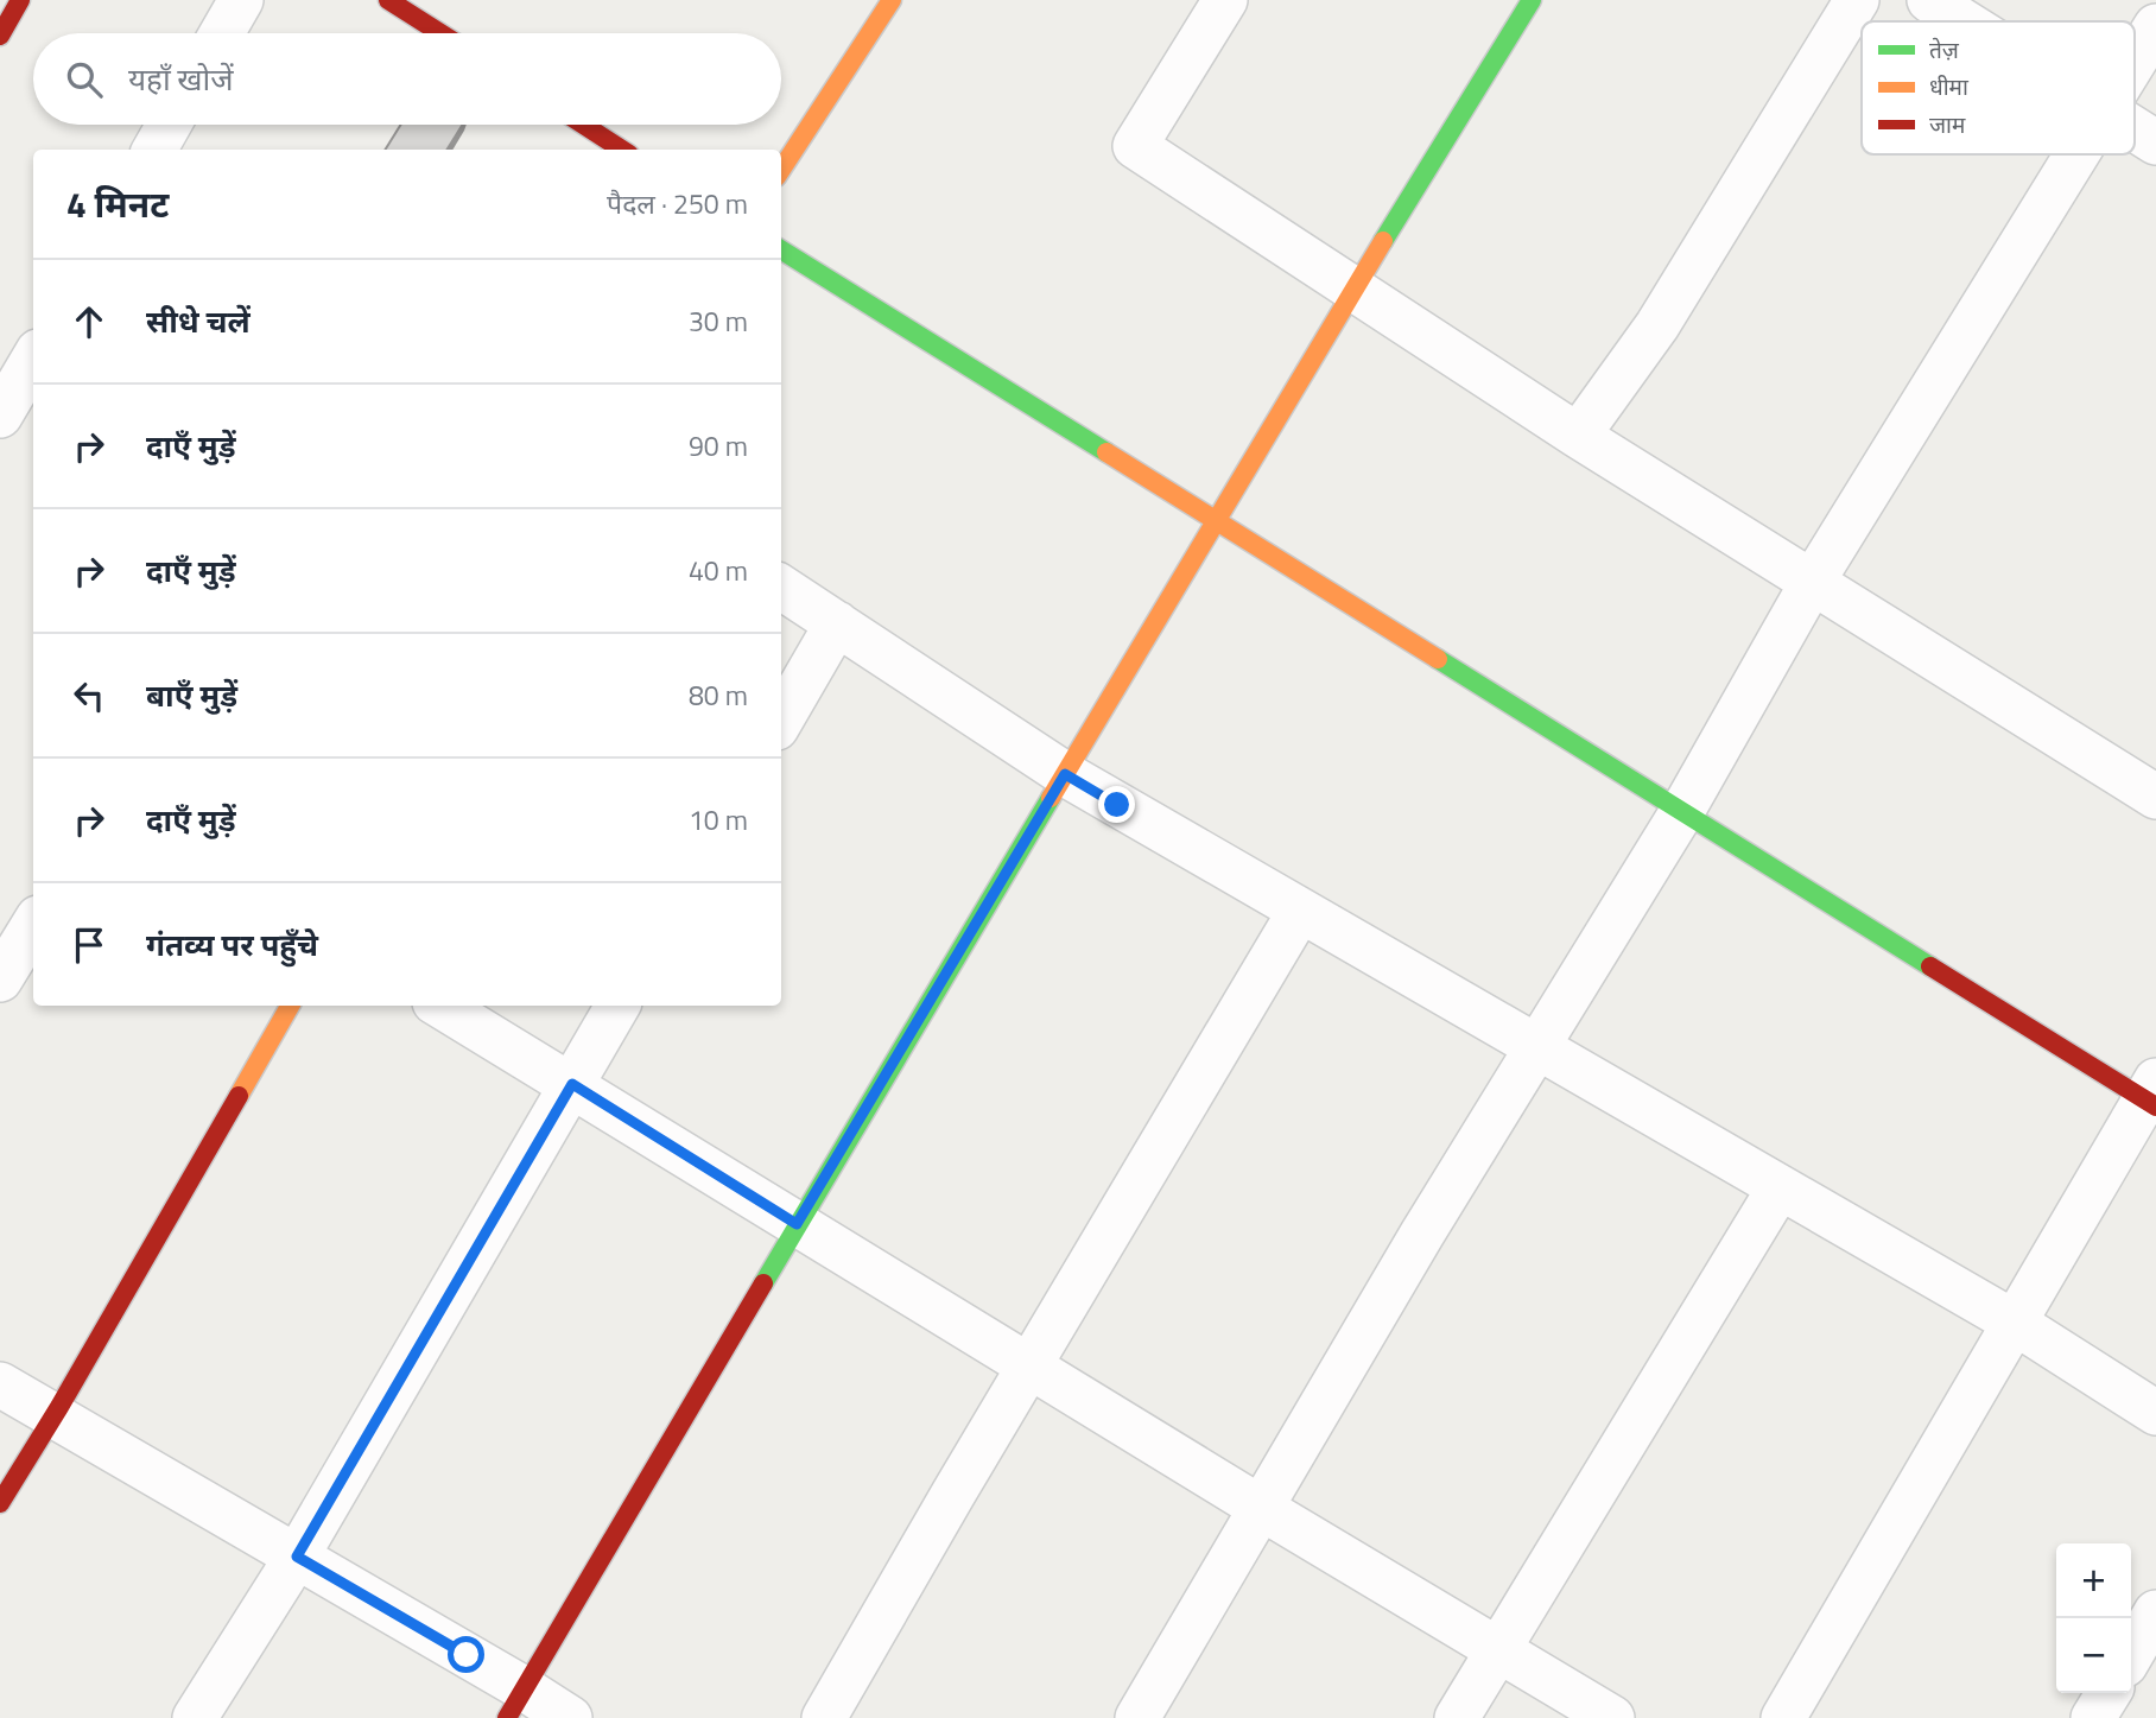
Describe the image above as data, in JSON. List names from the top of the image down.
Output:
{
  "legend": ["तेज़", "धीमा", "जाम"],
  "page": {
    "search": "यहाँ खोजें",
    "heading": ["4 मिनट", "पैदल · 250 m"],
    "list": [
      ["सीधे चलें", "30 m"],
      ["दाएँ मुड़ें", "90 m"],
      ["दाएँ मुड़ें", "40 m"],
      ["बाएँ मुड़ें", "80 m"],
      ["दाएँ मुड़ें", "10 m"],
      "गंतव्य पर पहुँचे"
    ],
    "map_buttons": ["+", "−"]
  }
}
